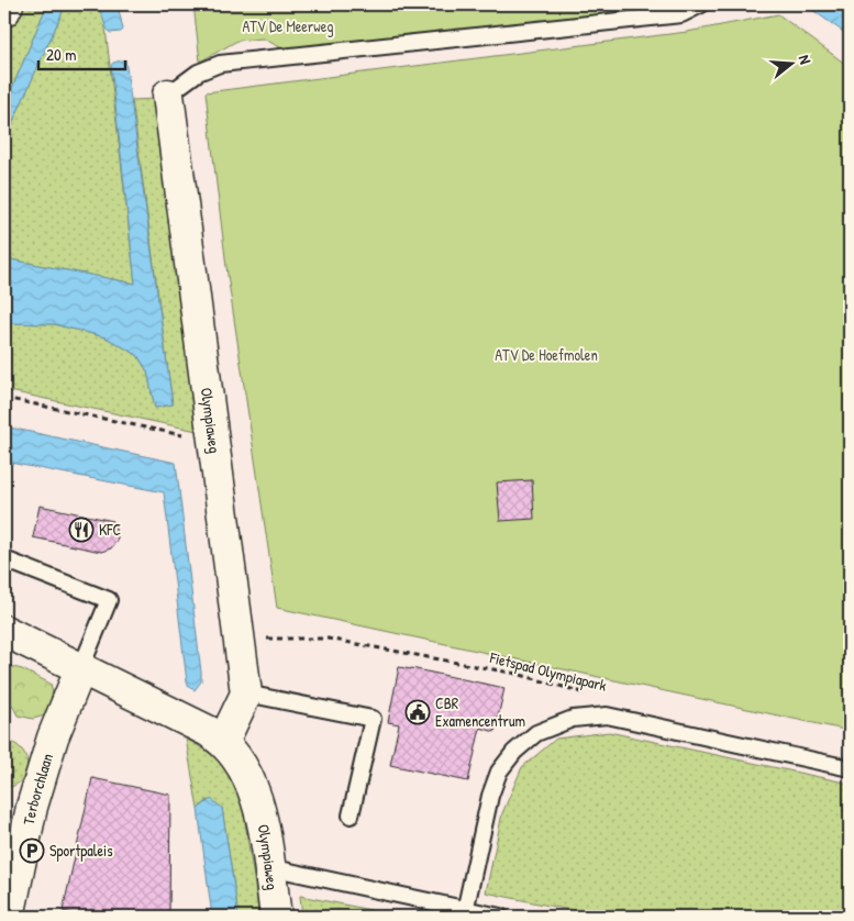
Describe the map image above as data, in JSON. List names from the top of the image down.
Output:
{
  "streets": {
    "street": ["Olympiaweg", "Terborchlaan"],
    "path": ["Fietspad Olympiapark"]
  },
  "crossings": [
    ["Olympiaweg", "Fietspad Olympiapark"],
    ["Olympiaweg", "Terborchlaan"]
  ],
  "parks": ["ATV De Meerweg", "ATV De Hoefmolen"],
  "places": {
    "restaurant": ["KFC"],
    "public building": ["CBR Examencentrum"],
    "parking": ["Sportpaleis"]
  },
  "scale_bar": "20 m",
  "north": "right"
}
